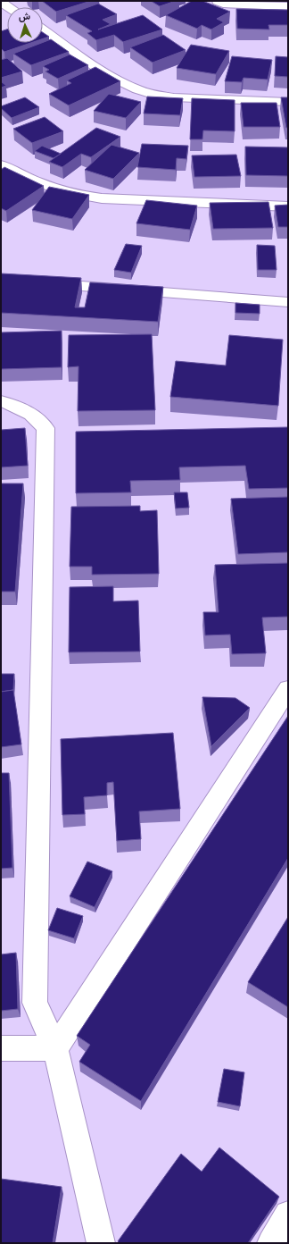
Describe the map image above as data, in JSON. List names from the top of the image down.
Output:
{
  "north": "top"
}
